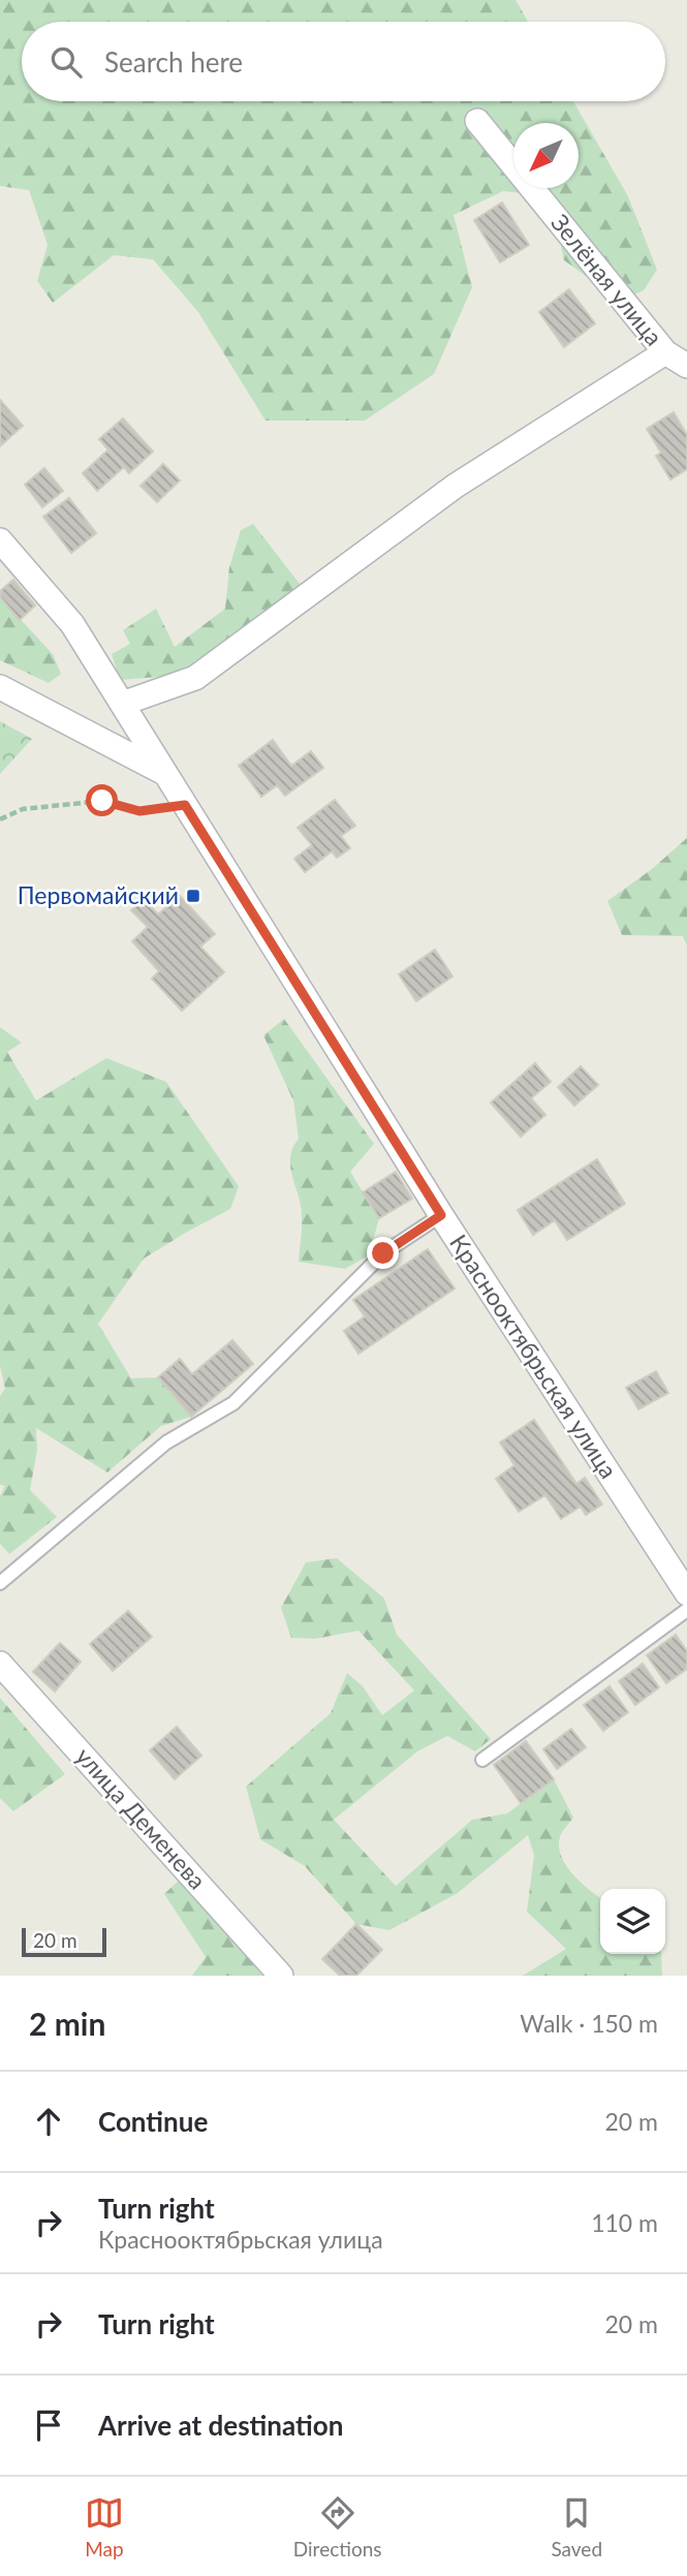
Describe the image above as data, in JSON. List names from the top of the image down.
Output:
{
  "streets": {
    "street": ["Зелёная улица", "Краснооктябрьская улица", "улица Деменева"]
  },
  "places": {
    "transit": ["Первомайский"]
  },
  "scale_bar": "20 m",
  "north": "bottom left",
  "page": {
    "search": "Search here",
    "scale": "20 m",
    "heading": ["2 min", "Walk · 150 m"],
    "list": [
      ["Continue", "20 m"],
      ["Turn right", "Краснооктябрьская улица", "110 m"],
      ["Turn right", "20 m"],
      "Arrive at destination"
    ],
    "nav": ["Map", "Directions", "Saved"]
  }
}
